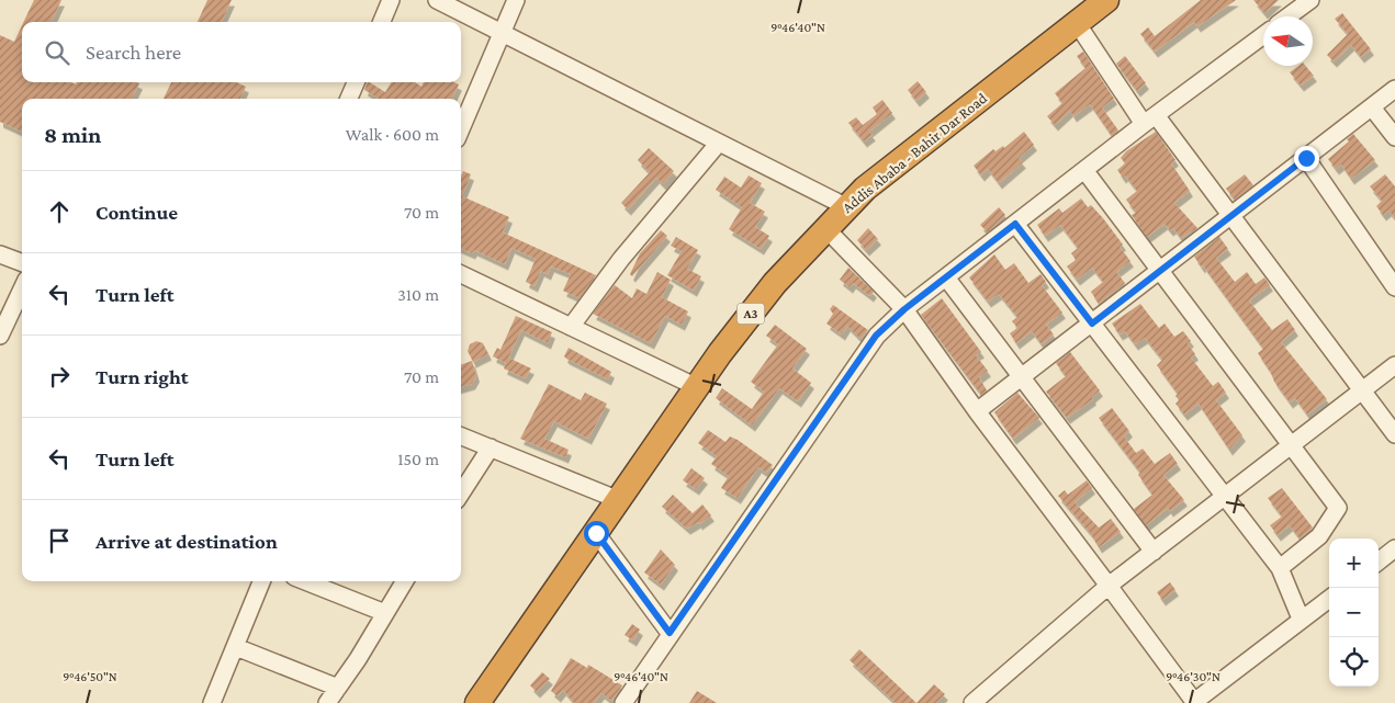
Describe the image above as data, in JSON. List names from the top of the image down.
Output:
{
  "streets": {
    "highway": ["Addis Ababa - Bahir Dar Road", "A3"]
  },
  "north": "left",
  "page": {
    "search": "Search here",
    "heading": ["8 min", "Walk · 600 m"],
    "list": [
      ["Continue", "70 m"],
      ["Turn left", "310 m"],
      ["Turn right", "70 m"],
      ["Turn left", "150 m"],
      "Arrive at destination"
    ],
    "map_buttons": ["+", "−"]
  },
  "coordinates": ["9°46'40\"N", "9°46'50\"N", "9°46'30\"N"]
}
